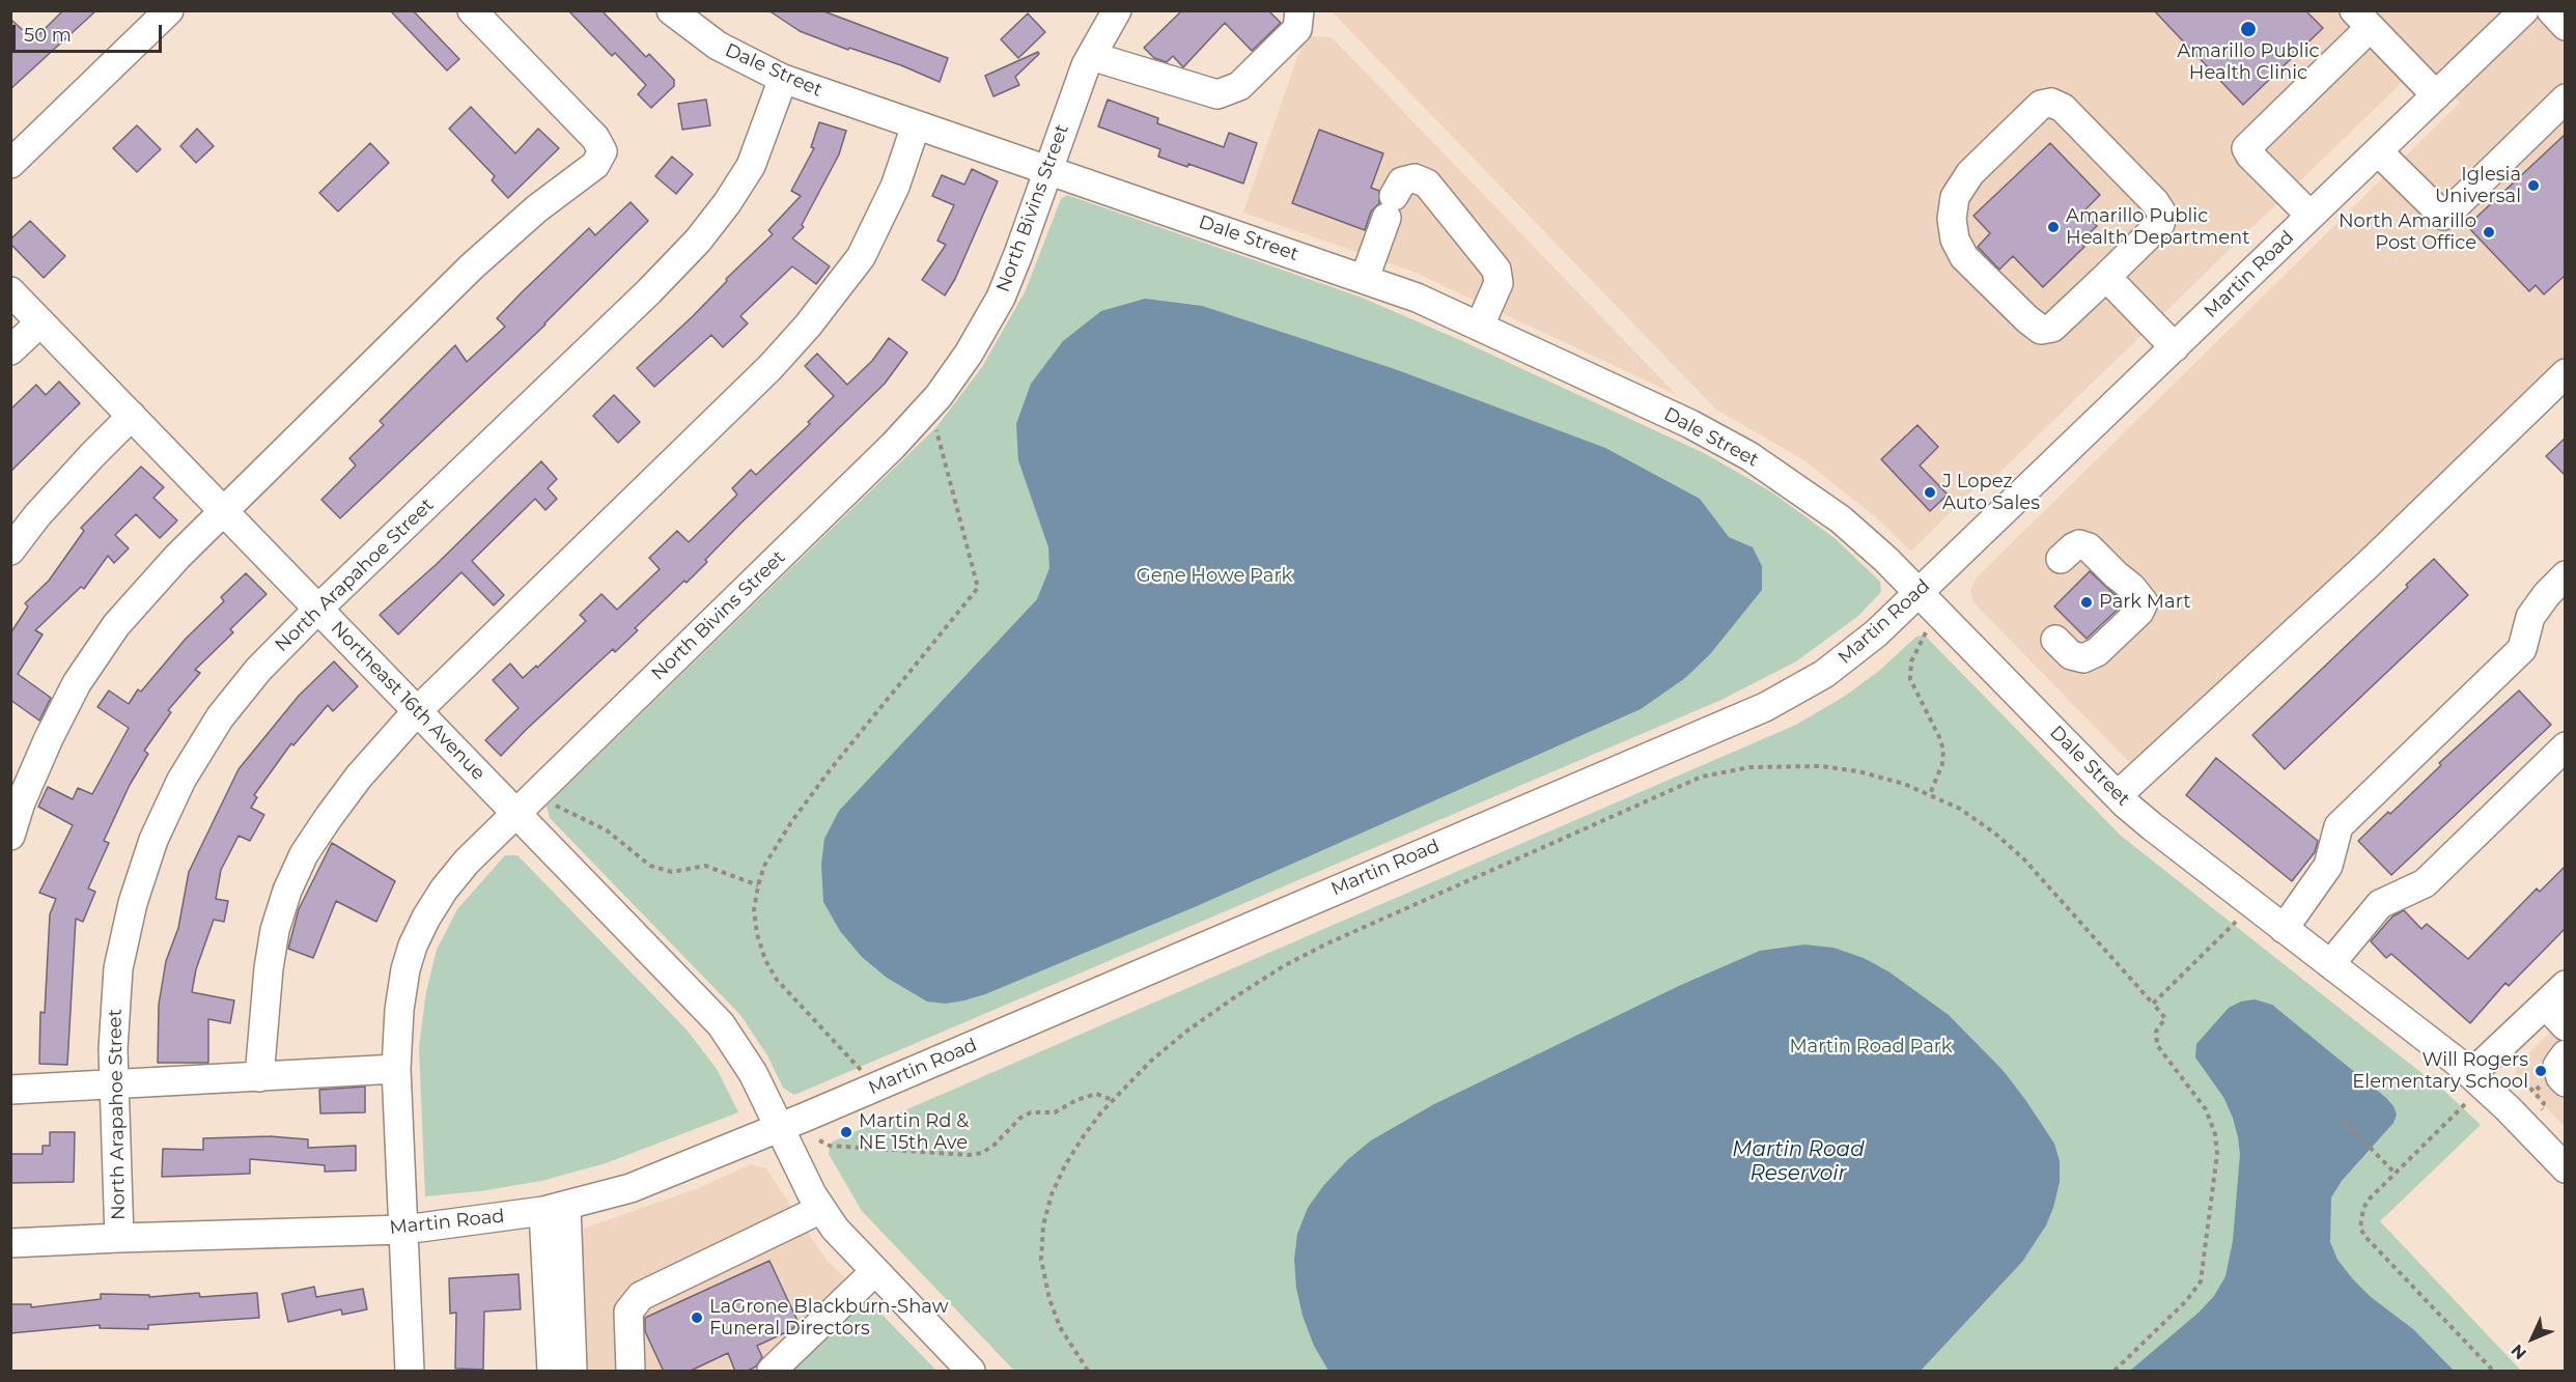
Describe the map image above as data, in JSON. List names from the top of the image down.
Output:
{
  "streets": {
    "street": [
      "Dale Street",
      "North Bivins Street",
      "Martin Road",
      "North Arapahoe Street",
      "Northeast 16th Avenue"
    ]
  },
  "crossings": [
    ["Dale Street", "North Bivins Street"],
    ["Dale Street", "Martin Road"],
    ["Dale Street", "North Arapahoe Street"],
    ["North Bivins Street", "Martin Road"],
    ["North Bivins Street", "Northeast 16th Avenue"],
    ["Martin Road", "North Arapahoe Street"],
    ["Martin Road", "Northeast 16th Avenue"],
    ["North Arapahoe Street", "Northeast 16th Avenue"]
  ],
  "water": ["Martin Road Reservoir"],
  "parks": ["Gene Howe Park", "Martin Road Park"],
  "places": [
    "Amarillo Public Health Clinic",
    "Iglesia Universal",
    "Amarillo Public Health Department",
    "North Amarillo Post Office",
    "J Lopez Auto Sales",
    "Park Mart",
    "Will Rogers Elementary School",
    "Martin Rd & NE 15th Ave",
    "LaGrone Blackburn-Shaw Funeral Directors"
  ],
  "scale_bar": "50 m",
  "north": "bottom left"
}
